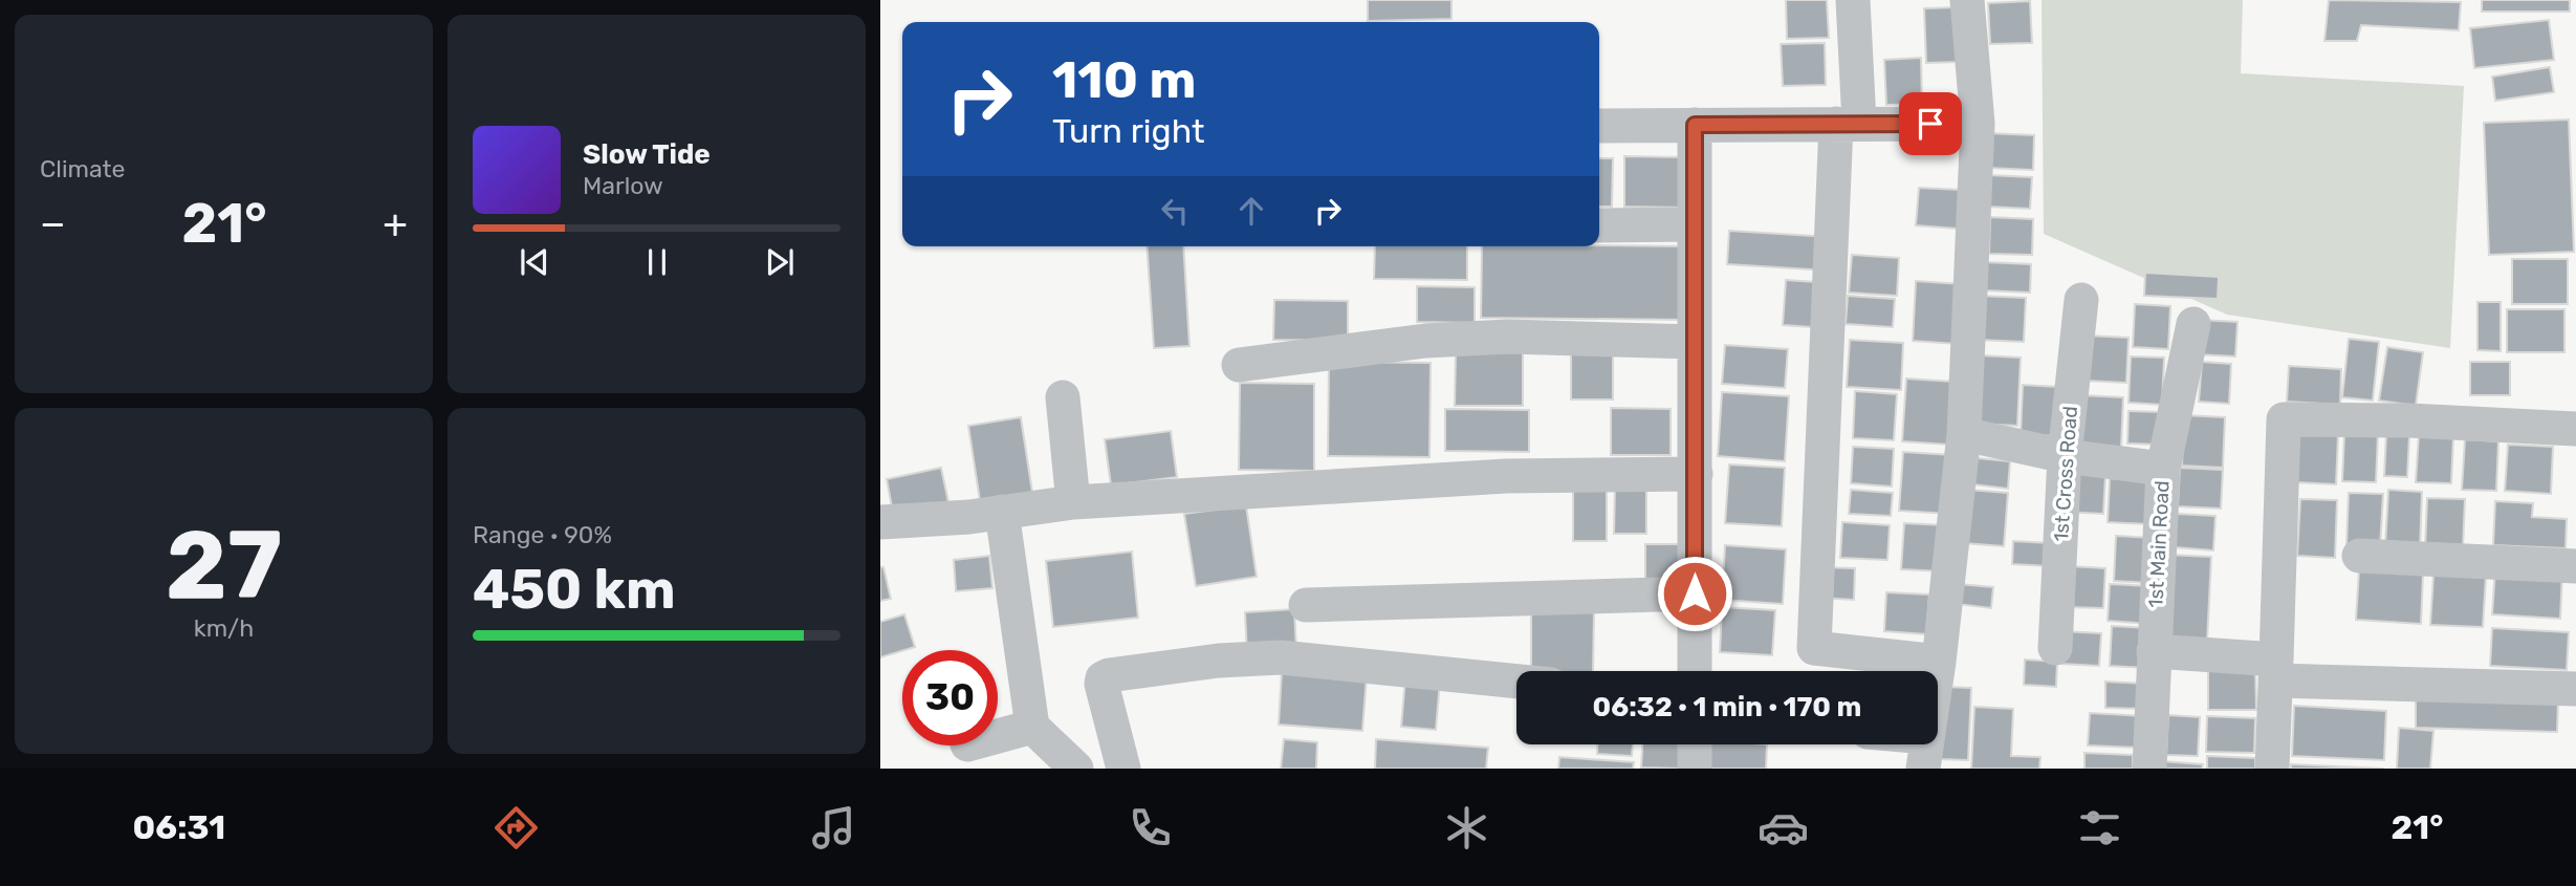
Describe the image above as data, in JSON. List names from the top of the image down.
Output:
{
  "streets": {
    "street": ["1st Cross Road", "1st Main Road"]
  },
  "page": {
    "tile": [
      "Climate",
      ["27", "km/h"],
      ["Range · 90%", "450 km"]
    ],
    "turn": ["110 m", "Turn right"],
    "song": ["Slow Tide", "Marlow"],
    "heat": ["−", "21°", "+"],
    "limit": "30",
    "trip": "06:32 · 1 min · 170 m",
    "tabs": ["06:31", "21°"]
  }
}
